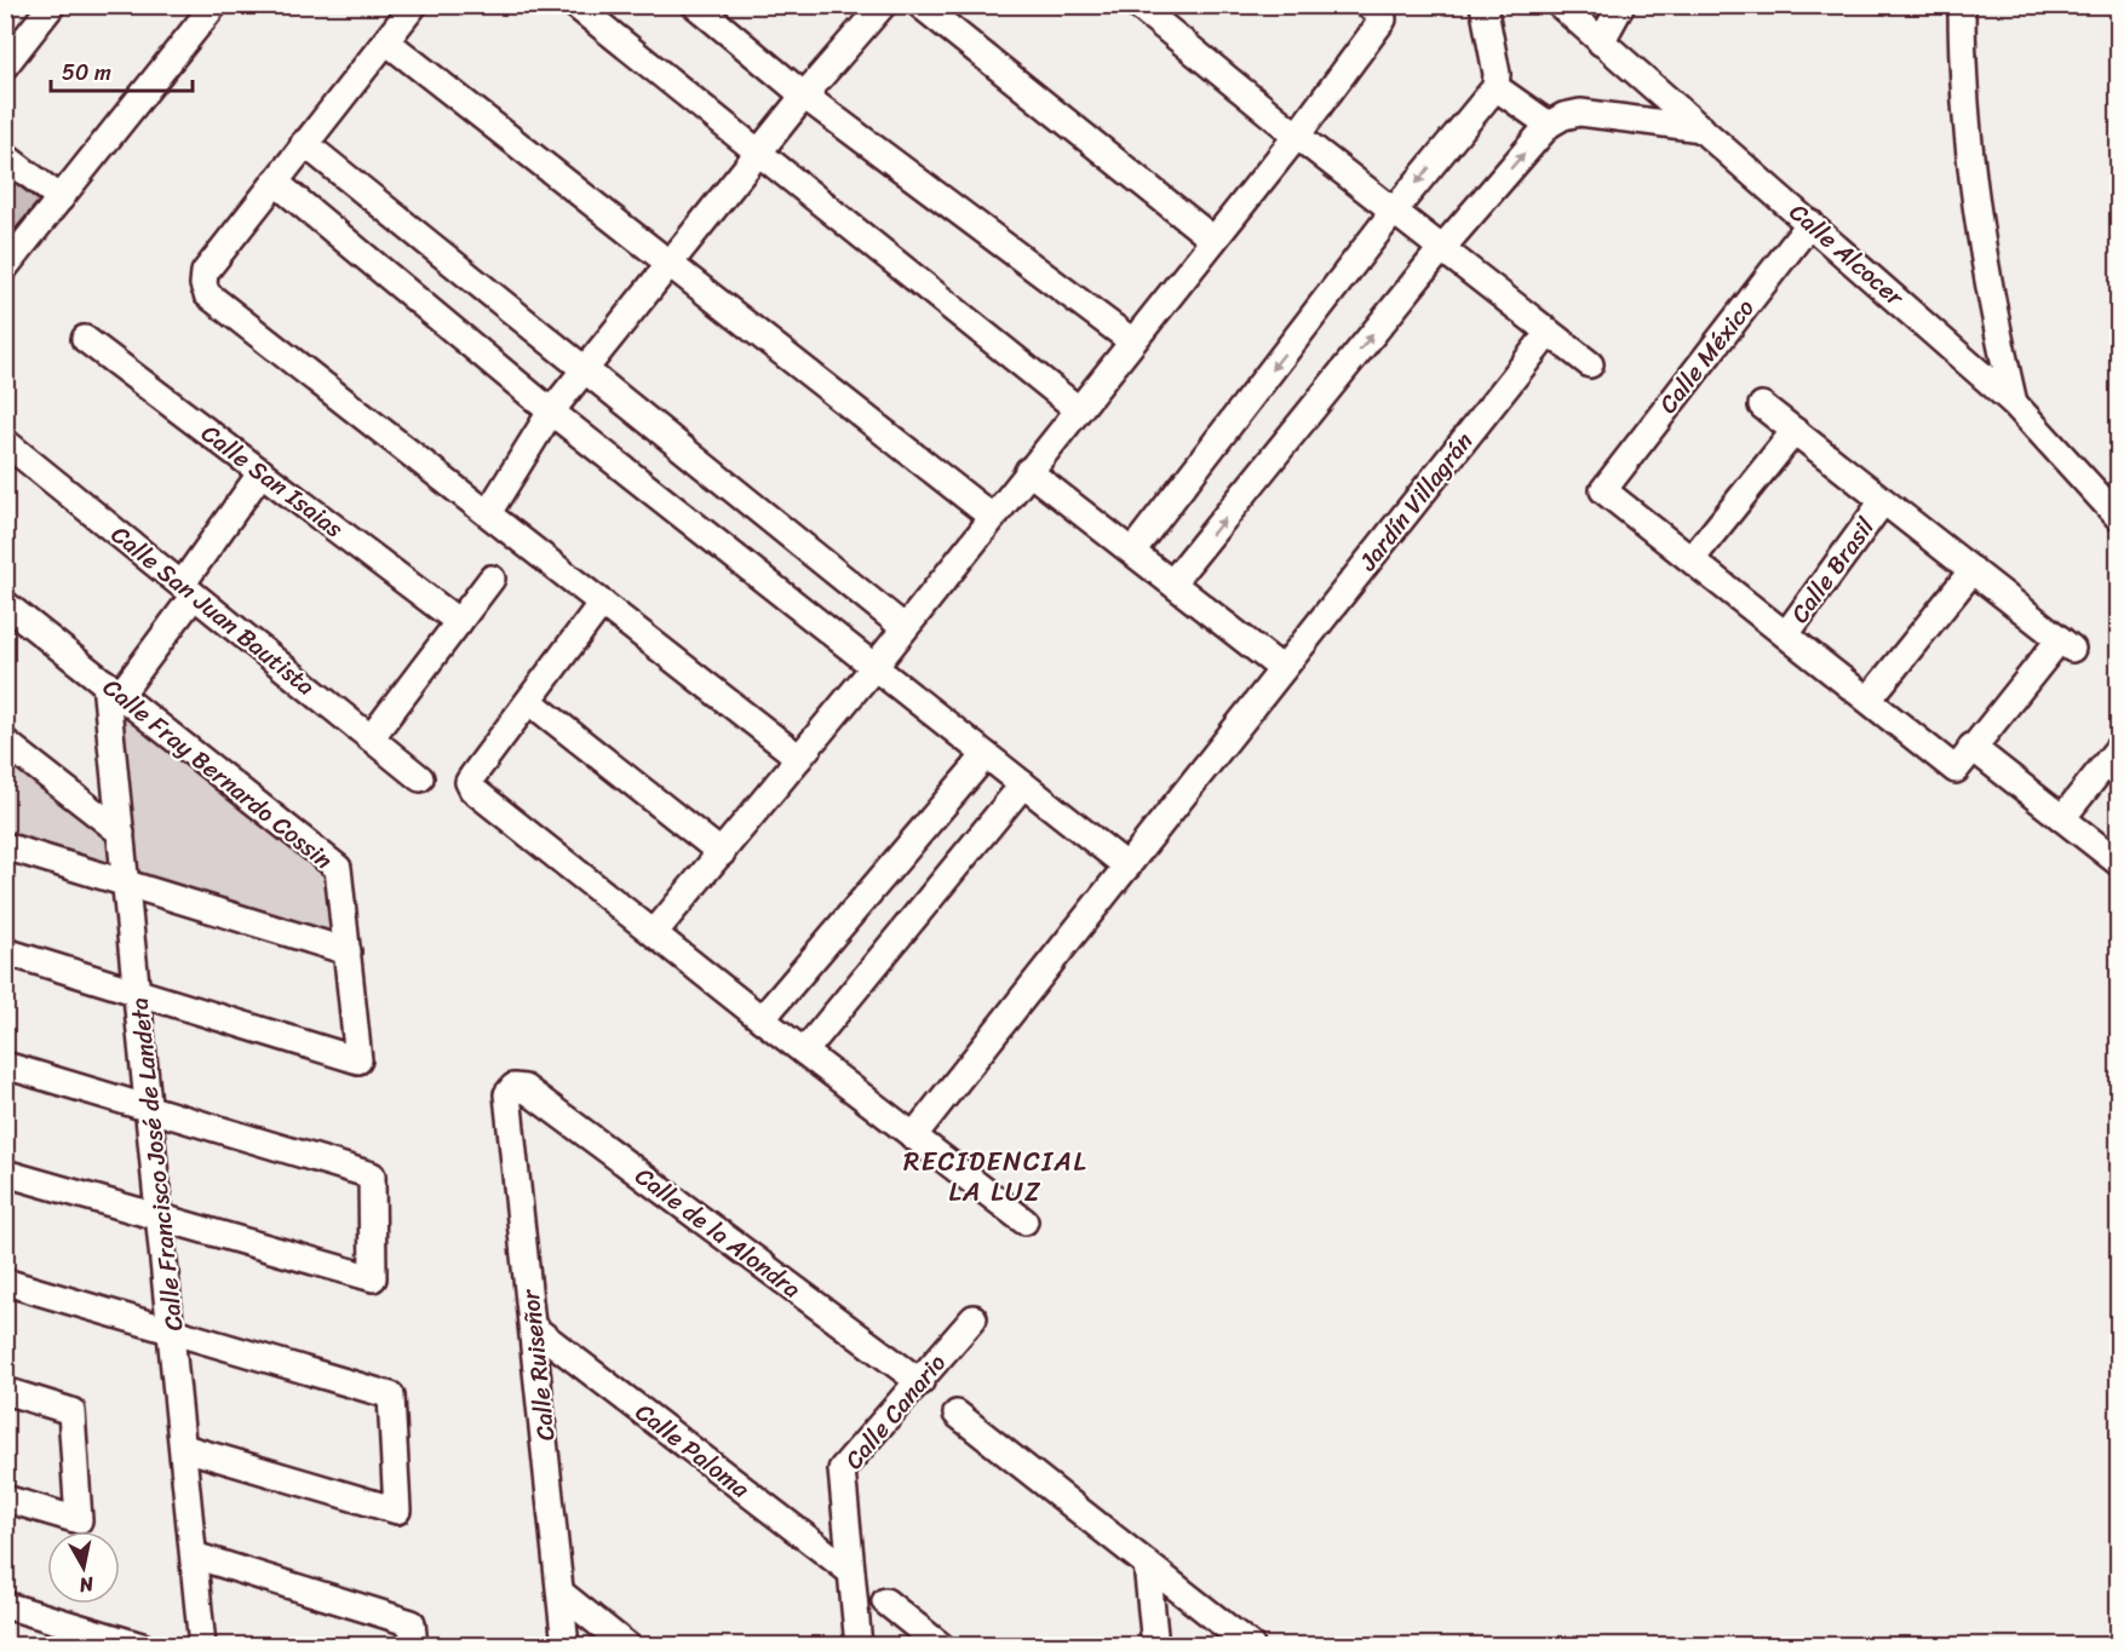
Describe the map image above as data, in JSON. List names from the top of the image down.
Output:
{
  "streets": {
    "street": [
      "Calle Alcocer",
      "Calle México",
      "Calle San Isaias",
      "Jardín Villagrán",
      "Calle Brasil",
      "Calle San Juan Bautista",
      "Calle Fray Bernardo Cossin",
      "Calle Francisco José de Landeta",
      "Calle de la Alondra",
      "Calle Ruiseñor",
      "Calle Canario",
      "Calle Paloma"
    ]
  },
  "crossings": [
    ["Calle Alcocer", "Calle México"],
    ["Calle México", "Calle Brasil"],
    ["Calle Fray Bernardo Cossin", "Calle Francisco José de Landeta"],
    ["Calle de la Alondra", "Calle Ruiseñor"],
    ["Calle de la Alondra", "Calle Canario"],
    ["Calle Ruiseñor", "Calle Paloma"],
    ["Calle Canario", "Calle Paloma"]
  ],
  "districts": ["RECIDENCIAL LA LUZ"],
  "scale_bar": "50 m",
  "north": "bottom"
}
